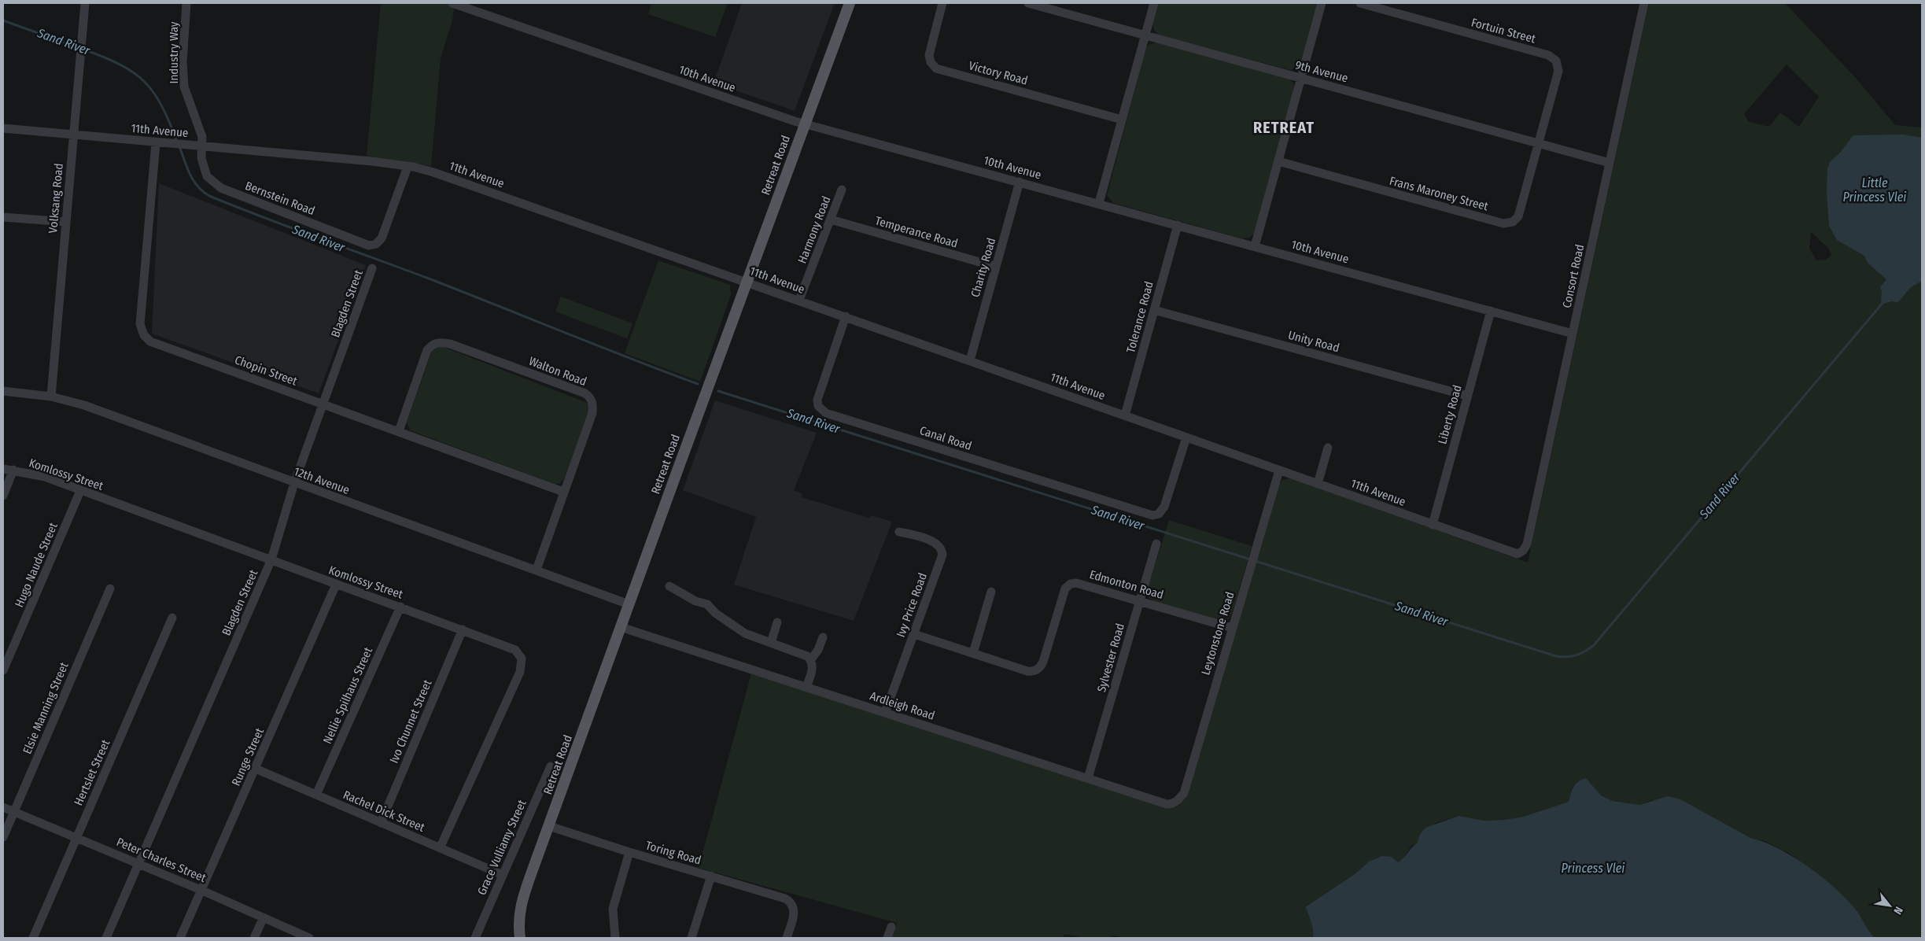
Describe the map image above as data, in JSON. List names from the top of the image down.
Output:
{
  "streets": {
    "main road": ["Retreat Road"],
    "street": [
      "Fortuin Street",
      "Industry Way",
      "9th Avenue",
      "Victory Road",
      "10th Avenue",
      "11th Avenue",
      "Frans Maroney Street",
      "Volksang Road",
      "Bernstein Road",
      "Harmony Road",
      "Temperance Road",
      "Charity Road",
      "Consort Road",
      "Blagden Street",
      "Tolerance Road",
      "Unity Road",
      "Chopin Street",
      "Walton Road",
      "Liberty Road",
      "Canal Road",
      "Komlossy Street",
      "12th Avenue",
      "Hugo Naude Street",
      "Edmonton Road",
      "Ivy Price Road",
      "Leytonstone Road",
      "Sylvester Road",
      "Nellie Spilhaus Street",
      "Ardleigh Road",
      "Elsie Manning Street",
      "Ivo Chunnet Street",
      "Runge Street",
      "Hertslet Street",
      "Rachel Dick Street",
      "Grace Vulliamy Street",
      "Toring Road",
      "Peter Charles Street"
    ]
  },
  "crossings": [
    ["Fortuin Street", "9th Avenue"],
    ["Fortuin Street", "Frans Maroney Street"],
    ["Industry Way", "11th Avenue"],
    ["Industry Way", "Bernstein Road"],
    ["9th Avenue", "Frans Maroney Street"],
    ["9th Avenue", "Consort Road"],
    ["10th Avenue", "Retreat Road"],
    ["10th Avenue", "Charity Road"],
    ["10th Avenue", "Consort Road"],
    ["10th Avenue", "Tolerance Road"],
    ["10th Avenue", "Liberty Road"],
    ["11th Avenue", "Retreat Road"],
    ["11th Avenue", "Volksang Road"],
    ["11th Avenue", "Bernstein Road"],
    ["11th Avenue", "Harmony Road"],
    ["11th Avenue", "Charity Road"],
    ["11th Avenue", "Consort Road"],
    ["11th Avenue", "Tolerance Road"],
    ["11th Avenue", "Chopin Street"],
    ["11th Avenue", "Liberty Road"],
    ["11th Avenue", "Canal Road"],
    ["11th Avenue", "Leytonstone Road"],
    ["Retreat Road", "12th Avenue"],
    ["Retreat Road", "Ardleigh Road"],
    ["Retreat Road", "Toring Road"],
    ["Volksang Road", "12th Avenue"],
    ["Harmony Road", "Temperance Road"],
    ["Temperance Road", "Charity Road"],
    ["Blagden Street", "Chopin Street"],
    ["Blagden Street", "Komlossy Street"],
    ["Blagden Street", "12th Avenue"],
    ["Blagden Street", "Peter Charles Street"],
    ["Tolerance Road", "Unity Road"],
    ["Unity Road", "Liberty Road"],
    ["Chopin Street", "Walton Road"],
    ["Walton Road", "12th Avenue"],
    ["Komlossy Street", "Hugo Naude Street"],
    ["Komlossy Street", "Nellie Spilhaus Street"],
    ["Komlossy Street", "Ivo Chunnet Street"],
    ["Komlossy Street", "Runge Street"],
    ["Komlossy Street", "Rachel Dick Street"],
    ["Edmonton Road", "Ivy Price Road"],
    ["Edmonton Road", "Leytonstone Road"],
    ["Edmonton Road", "Sylvester Road"],
    ["Ivy Price Road", "Ardleigh Road"],
    ["Leytonstone Road", "Ardleigh Road"],
    ["Sylvester Road", "Ardleigh Road"],
    ["Nellie Spilhaus Street", "Rachel Dick Street"],
    ["Elsie Manning Street", "Peter Charles Street"],
    ["Ivo Chunnet Street", "Rachel Dick Street"],
    ["Runge Street", "Rachel Dick Street"],
    ["Runge Street", "Peter Charles Street"],
    ["Hertslet Street", "Peter Charles Street"],
    ["Rachel Dick Street", "Grace Vulliamy Street"]
  ],
  "districts": ["RETREAT"],
  "water": ["Sand River", "Little Princess Vlei", "Princess Vlei"],
  "north": "bottom right"
}
